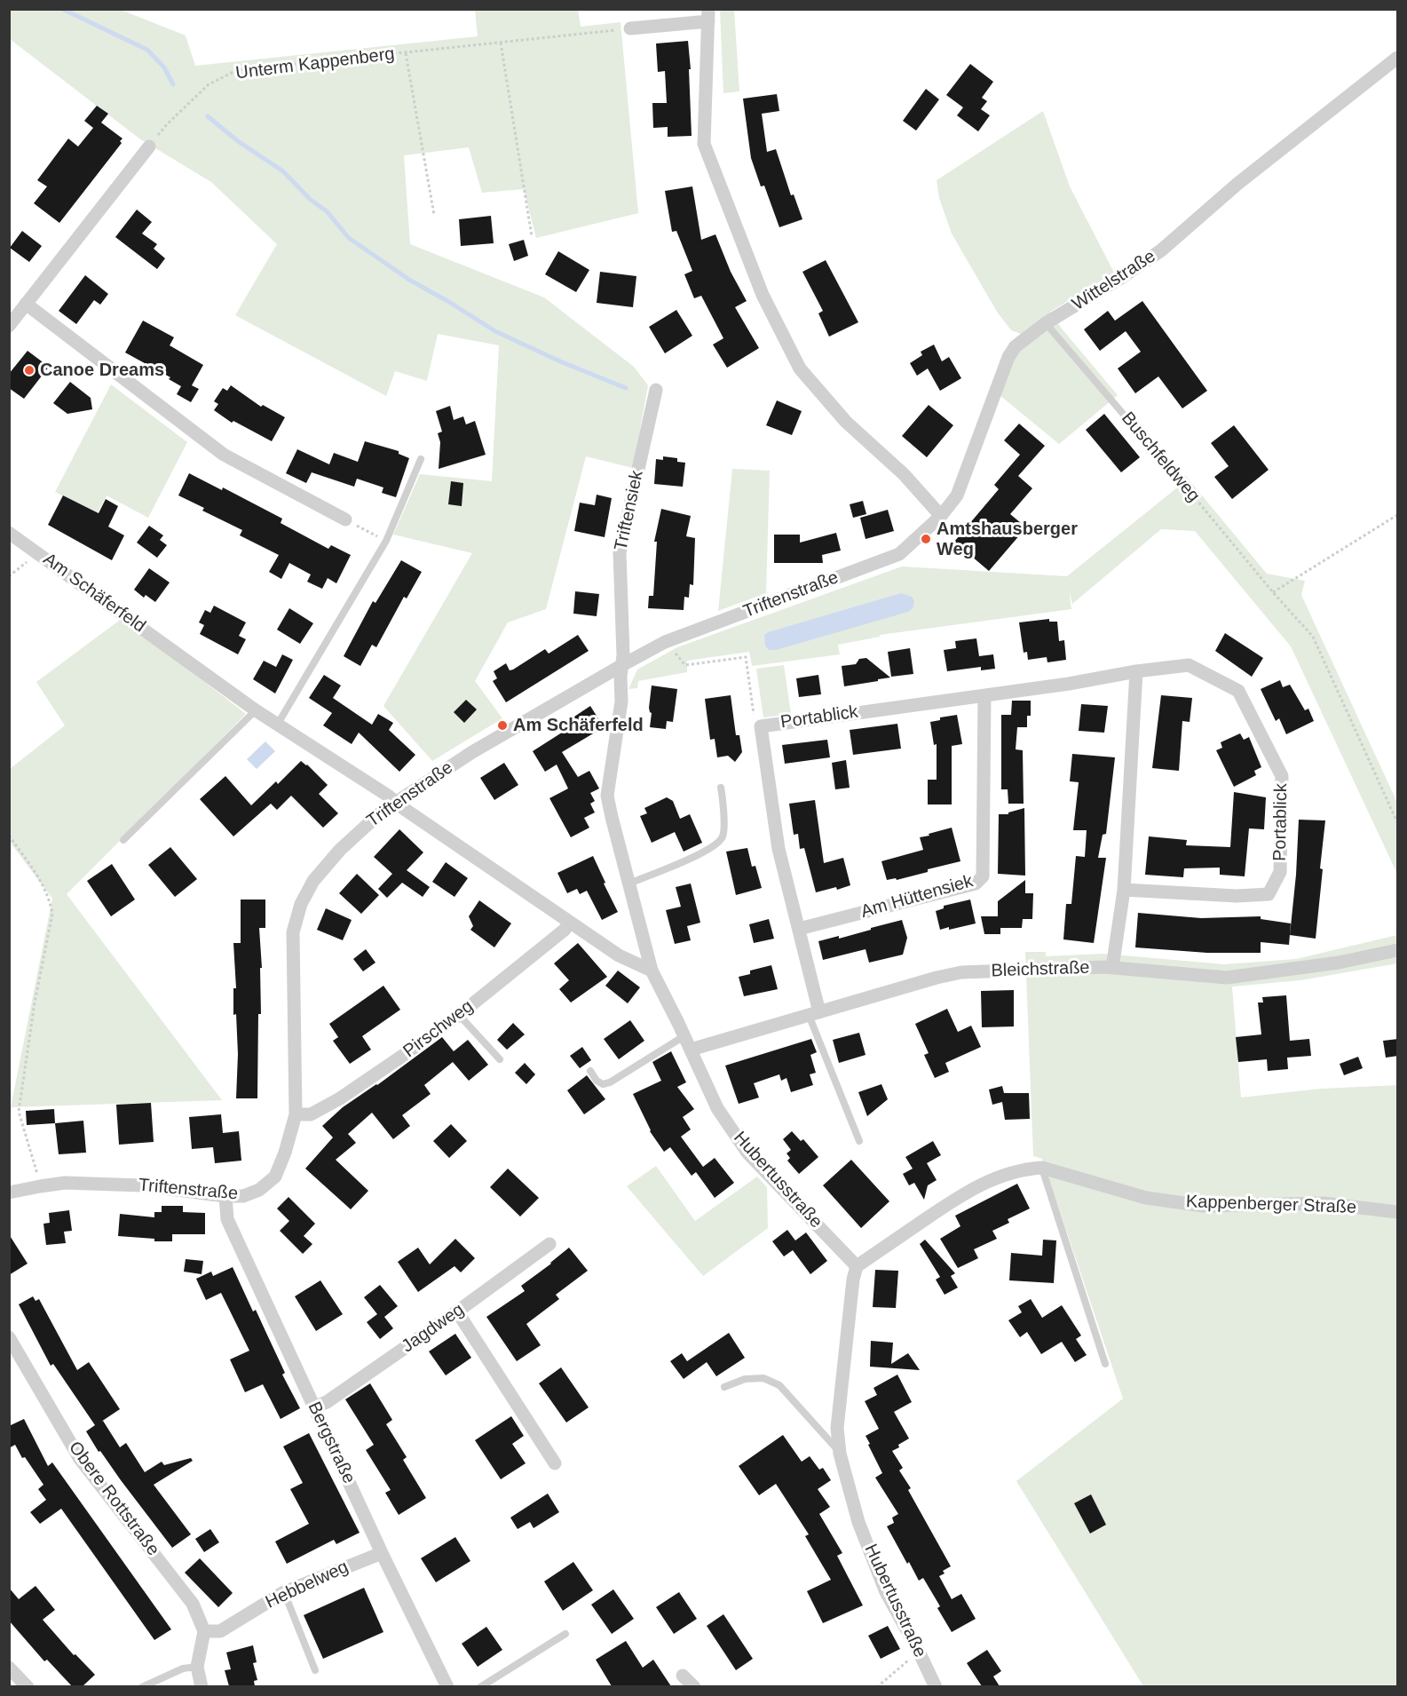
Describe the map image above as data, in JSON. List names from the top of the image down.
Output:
{
  "streets": {
    "street": [
      "Wittelstraße",
      "Triftensiek",
      "Am Schäferfeld",
      "Triftenstraße",
      "Portablick",
      "Am Hüttensiek",
      "Bleichstraße",
      "Pirschweg",
      "Hubertusstraße",
      "Kappenberger Straße",
      "Jagdweg",
      "Bergstraße",
      "Obere Rottstraße",
      "Hebbelweg"
    ],
    "lane": ["Buschfeldweg"],
    "path": ["Unterm Kappenberg"]
  },
  "crossings": [
    ["Wittelstraße", "Buschfeldweg"],
    ["Wittelstraße", "Triftenstraße"],
    ["Triftensiek", "Triftenstraße"],
    ["Triftensiek", "Hubertusstraße"],
    ["Am Schäferfeld", "Triftenstraße"],
    ["Am Schäferfeld", "Pirschweg"],
    ["Am Schäferfeld", "Hubertusstraße"],
    ["Triftenstraße", "Pirschweg"],
    ["Triftenstraße", "Hubertusstraße"],
    ["Triftenstraße", "Bergstraße"],
    ["Portablick", "Am Hüttensiek"],
    ["Portablick", "Bleichstraße"],
    ["Bleichstraße", "Hubertusstraße"],
    ["Hubertusstraße", "Kappenberger Straße"],
    ["Jagdweg", "Bergstraße"],
    ["Bergstraße", "Hebbelweg"],
    ["Obere Rottstraße", "Hebbelweg"]
  ],
  "places": ["Canoe Dreams", "Amtshausberger Weg", "Am Schäferfeld"]
}
